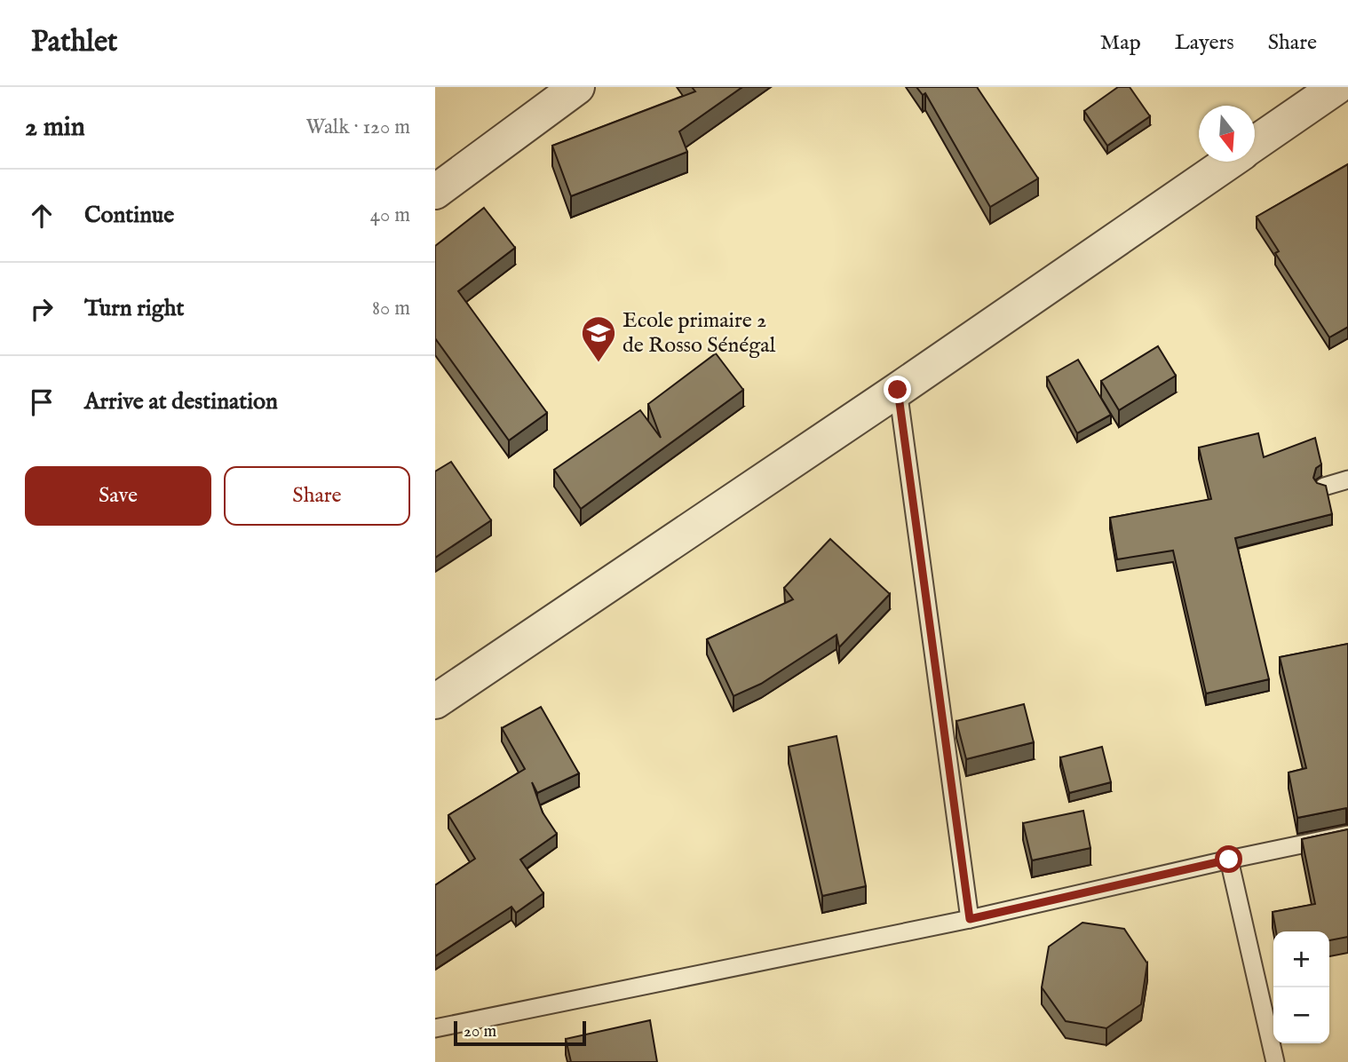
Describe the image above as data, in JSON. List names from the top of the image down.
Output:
{
  "places": {
    "school or university": ["Ecole primaire 2 de Rosso Sénégal"]
  },
  "scale_bar": "20 m",
  "north": "bottom",
  "page": {
    "header": "Pathlet",
    "nav": ["Map", "Layers", "Share"],
    "heading": ["2 min", "Walk · 120 m"],
    "list": [
      ["Continue", "40 m"],
      ["Turn right", "80 m"],
      "Arrive at destination"
    ],
    "buttons": ["Save", "Share"],
    "map_buttons": ["+", "−"],
    "scale": "20 m"
  }
}
